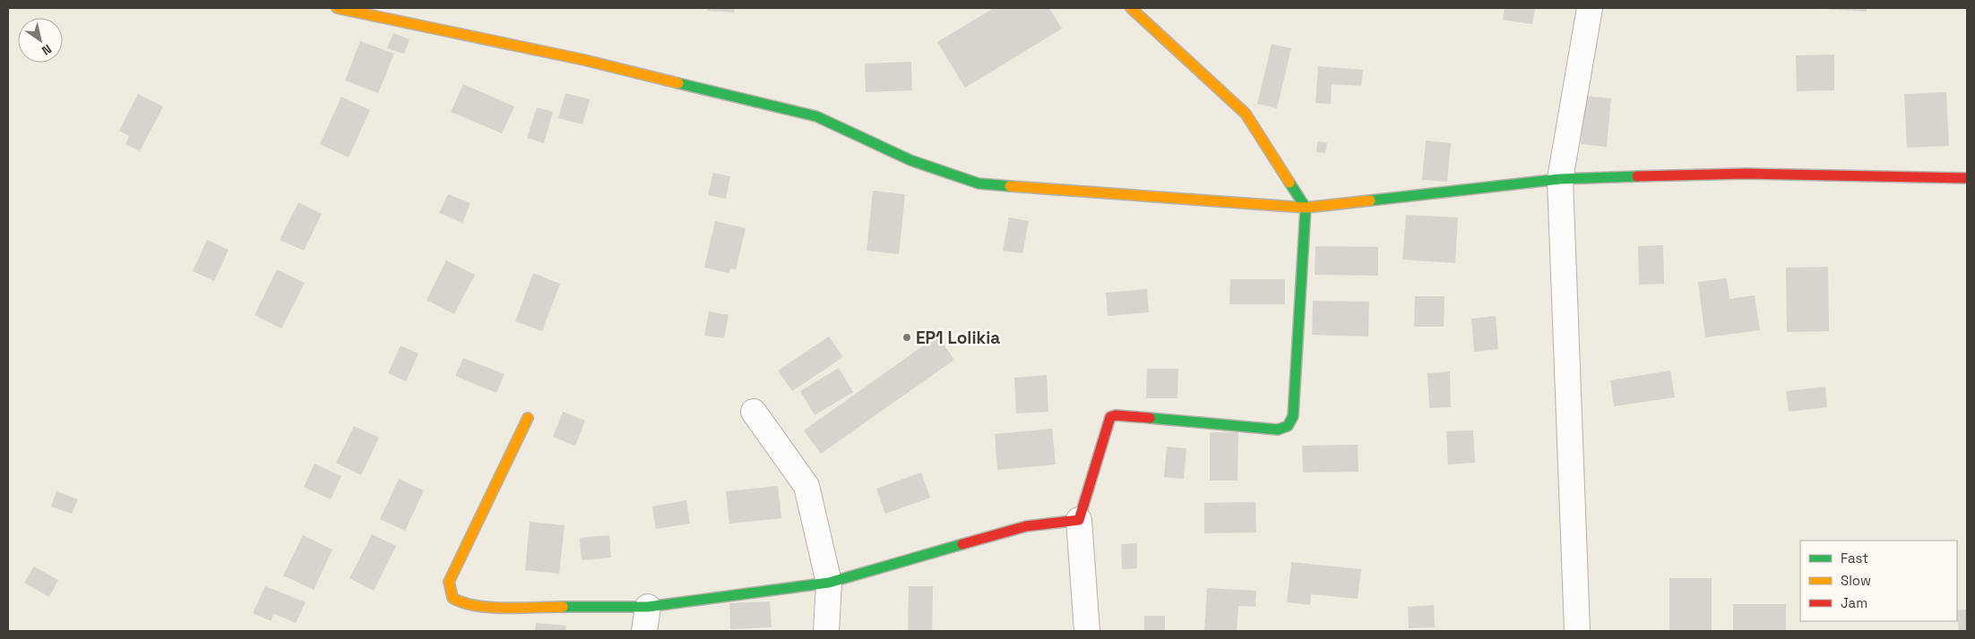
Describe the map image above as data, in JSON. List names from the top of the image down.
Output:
{
  "places": ["EP1 Lolikia"],
  "legend": ["Fast", "Slow", "Jam"],
  "north": "bottom right"
}
